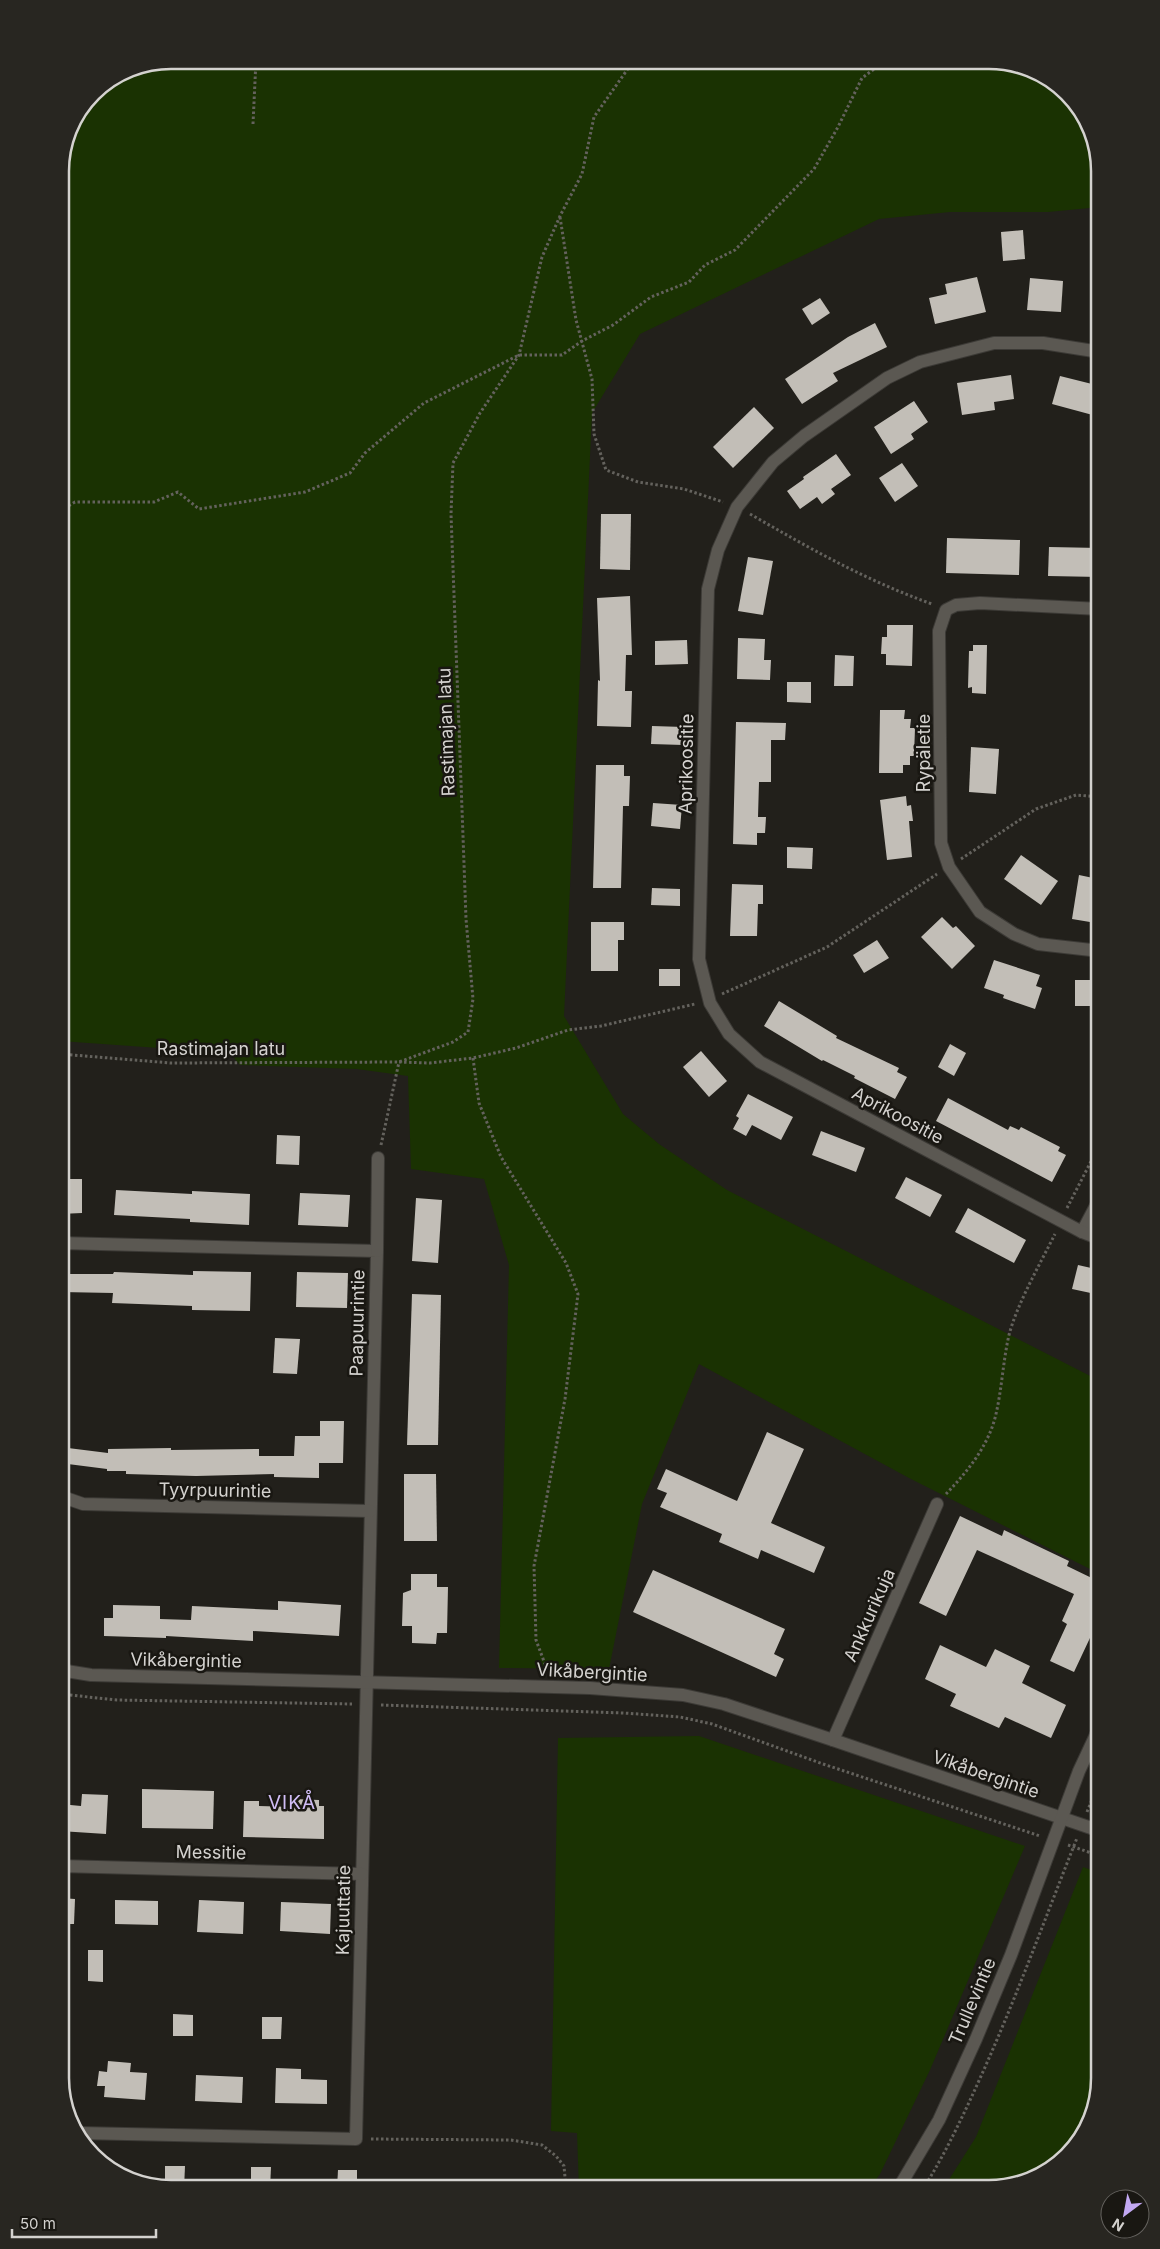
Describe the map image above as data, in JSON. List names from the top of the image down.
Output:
{
  "streets": {
    "street": [
      "Rypäletie",
      "Aprikoositie",
      "Paapuurintie",
      "Tyyrpuurintie",
      "Ankkurikuja",
      "Vikåbergintie",
      "Messitie",
      "Kajuuttatie",
      "Trullevintie"
    ],
    "path": ["Rastimajan latu"]
  },
  "crossings": [
    ["Paapuurintie", "Tyyrpuurintie"],
    ["Paapuurintie", "Vikåbergintie"],
    ["Paapuurintie", "Kajuuttatie"],
    ["Ankkurikuja", "Vikåbergintie"],
    ["Vikåbergintie", "Kajuuttatie"],
    ["Vikåbergintie", "Trullevintie"],
    ["Messitie", "Kajuuttatie"]
  ],
  "districts": ["VIKÅ"],
  "scale_bar": "50 m",
  "north": "bottom left"
}
